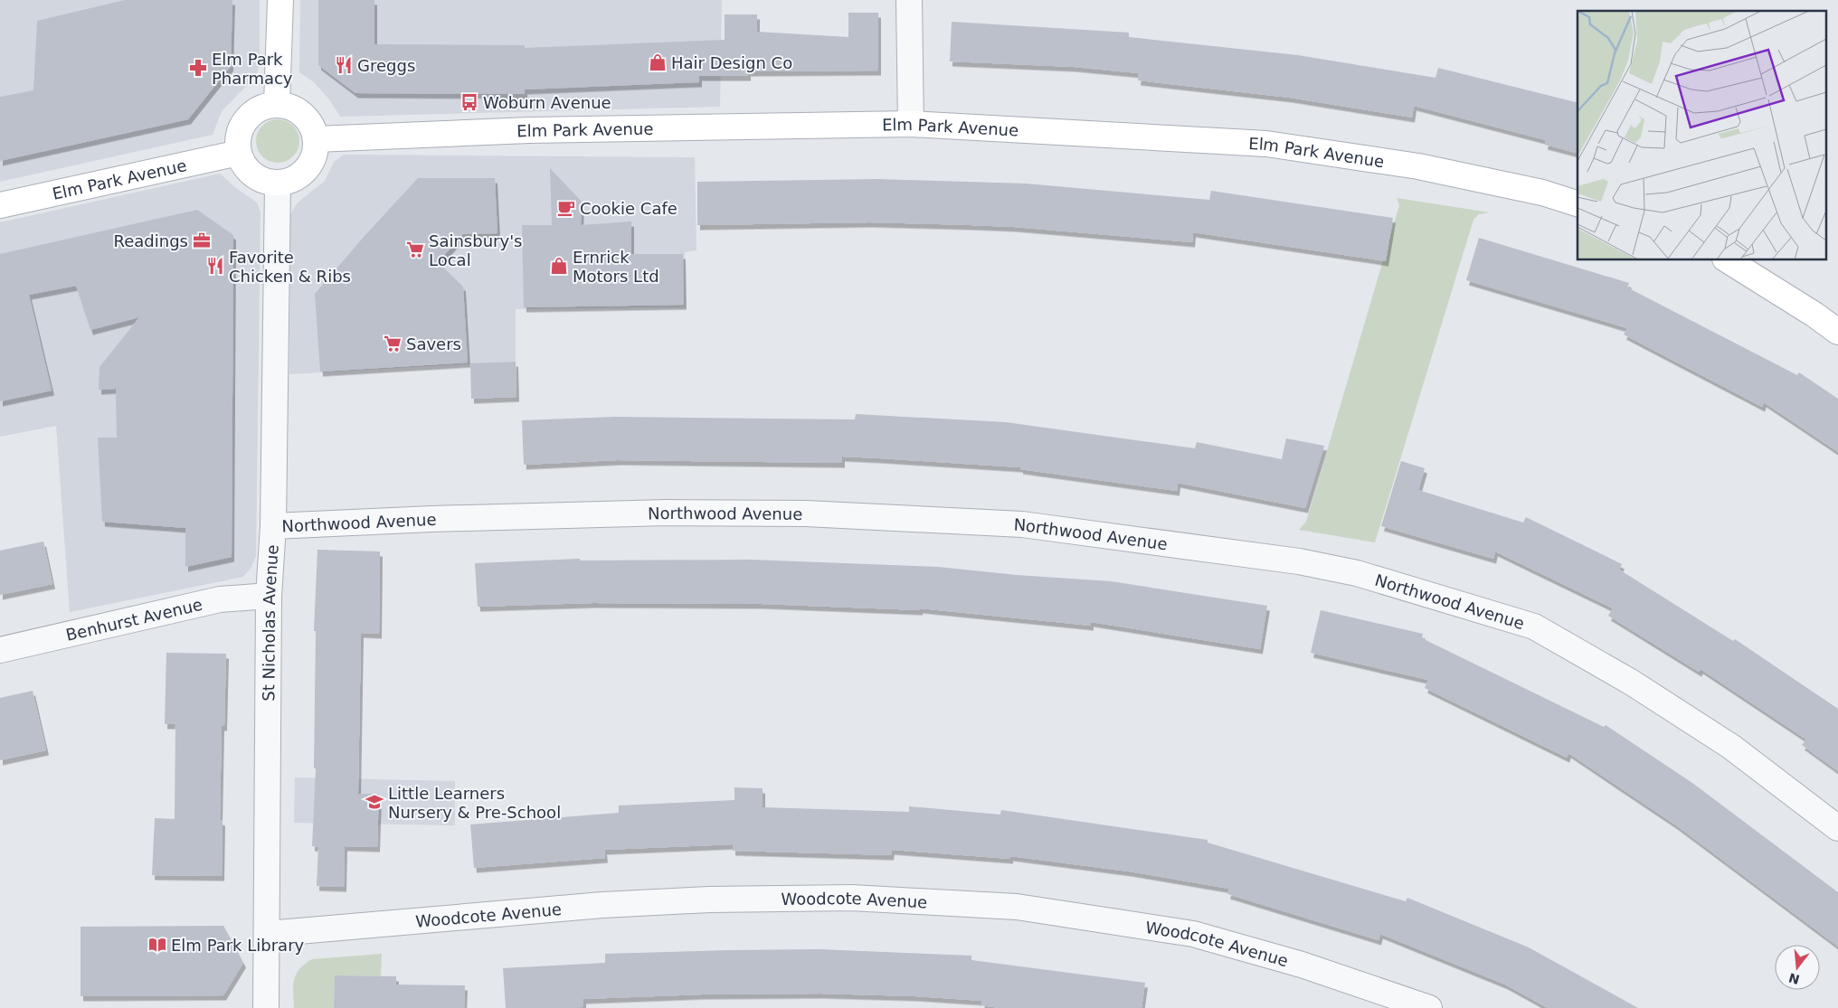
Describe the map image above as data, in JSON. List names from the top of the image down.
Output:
{
  "streets": {
    "street": [
      "Elm Park Avenue",
      "Northwood Avenue",
      "Benhurst Avenue",
      "St Nicholas Avenue",
      "Woodcote Avenue"
    ]
  },
  "crossings": [
    ["Elm Park Avenue", "St Nicholas Avenue"],
    ["Northwood Avenue", "St Nicholas Avenue"],
    ["Benhurst Avenue", "St Nicholas Avenue"],
    ["St Nicholas Avenue", "Woodcote Avenue"]
  ],
  "places": {
    "shop": ["Hair Design Co", "Ernrick Motors Ltd"],
    "restaurant": ["Greggs", "Favorite Chicken & Ribs"],
    "pharmacy": ["Elm Park Pharmacy"],
    "bus stop": ["Woburn Avenue"],
    "cafe": ["Cookie Cafe"],
    "office": ["Readings"],
    "supermarket": ["Sainsbury's Local", "Savers"],
    "school or university": ["Little Learners Nursery & Pre-School"],
    "library": ["Elm Park Library"]
  },
  "north": "bottom"
}
